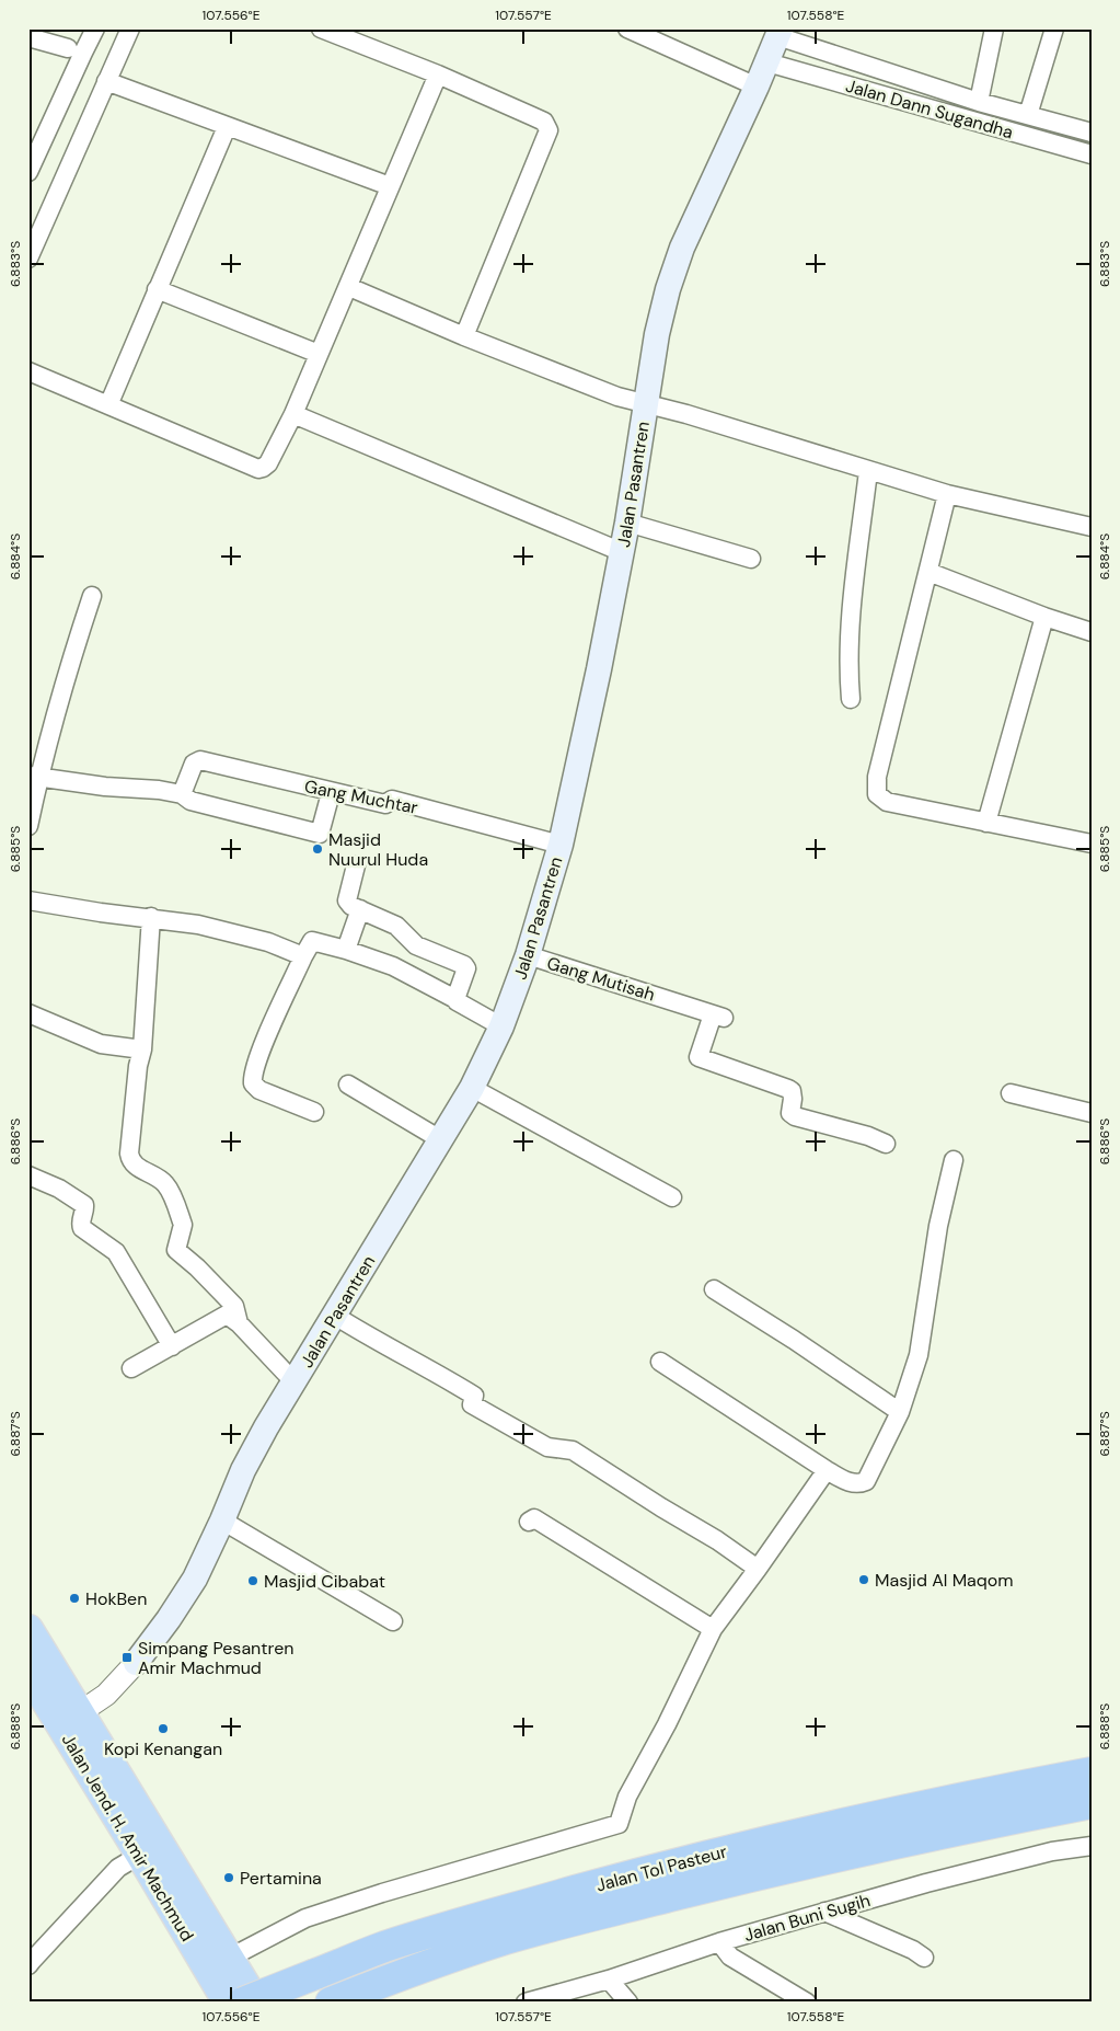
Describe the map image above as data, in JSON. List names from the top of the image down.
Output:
{
  "streets": {
    "highway": ["Jalan Jend. H. Amir Machmud", "Jalan Tol Pasteur"],
    "main road": ["Jalan Pasantren"],
    "street": [
      "Jalan Dann Sugandha",
      "Gang Muchtar",
      "Gang Mutisah",
      "Jalan Buni Sugih"
    ]
  },
  "crossings": [
    ["Jalan Dann Sugandha", "Jalan Pasantren"],
    ["Jalan Pasantren", "Gang Muchtar"],
    ["Jalan Pasantren", "Gang Mutisah"],
    ["Jalan Pasantren", "Jalan Jend. H. Amir Machmud"]
  ],
  "places": {
    "other": [
      "Masjid Nuurul Huda",
      "Masjid Al Maqom",
      "Masjid Cibabat",
      "HokBen",
      "Kopi Kenangan",
      "Pertamina"
    ],
    "transit": ["Simpang Pesantren Amir Machmud"]
  },
  "coordinates": [
    "107.556°E",
    "107.557°E",
    "107.558°E",
    "6.883°S",
    "6.884°S",
    "6.885°S",
    "6.886°S",
    "6.887°S",
    "6.888°S"
  ]
}
